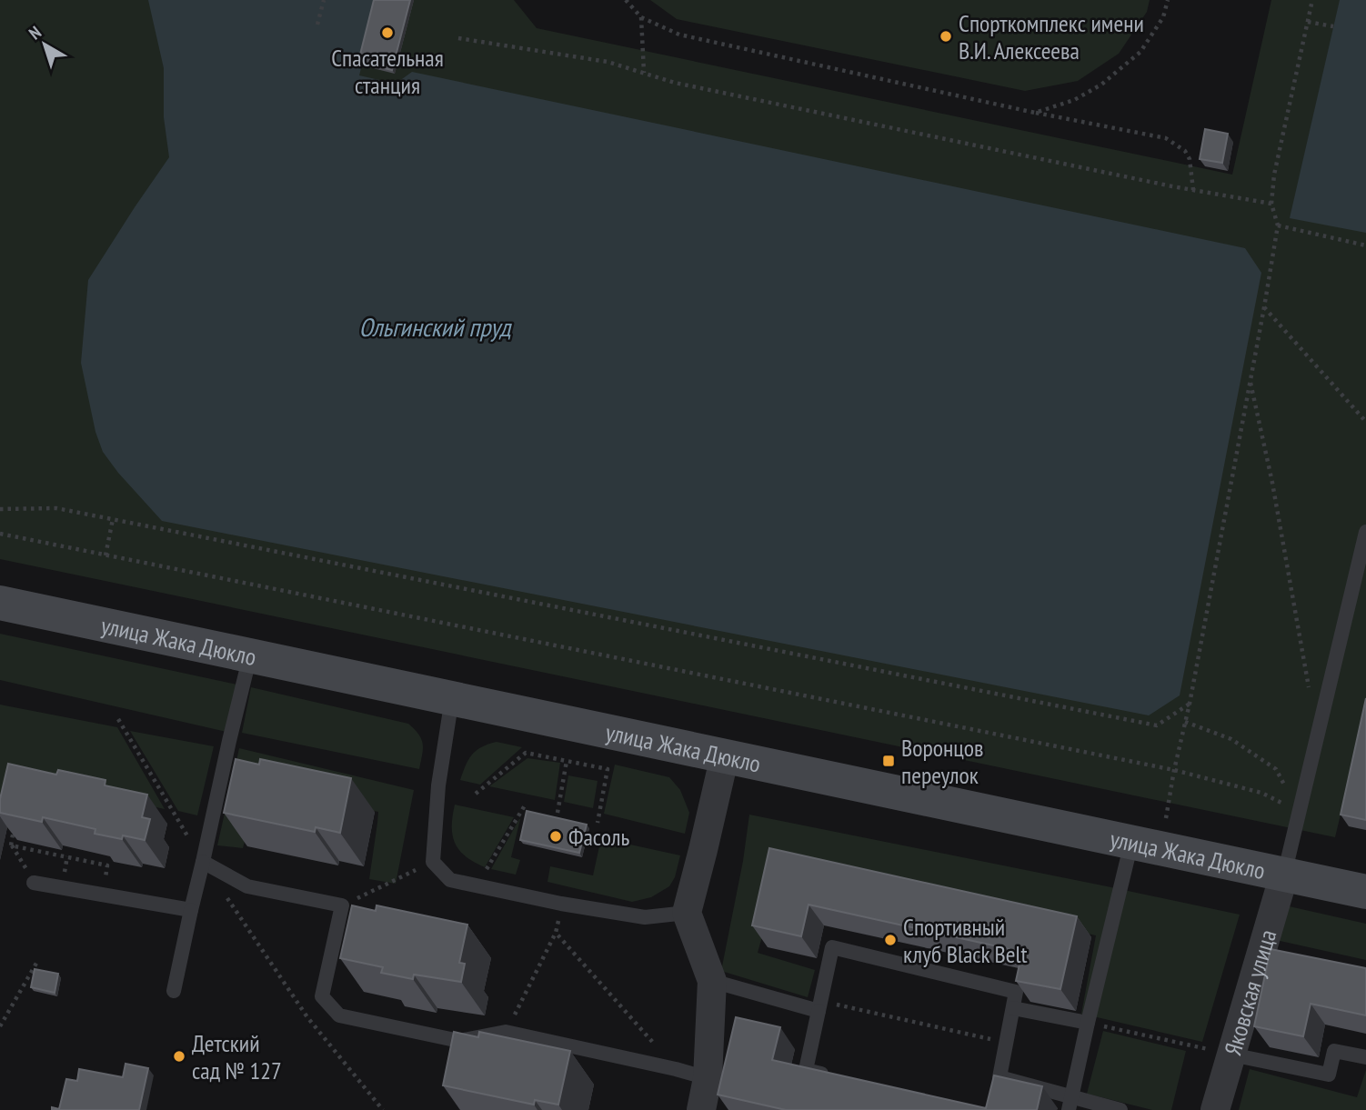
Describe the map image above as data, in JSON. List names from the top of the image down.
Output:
{
  "streets": {
    "street": ["улица Жака Дюкло", "Яковская улица"]
  },
  "crossings": [
    ["улица Жака Дюкло", "Яковская улица"]
  ],
  "water": ["Ольгинский пруд"],
  "places": {
    "other": [
      "Спасательная станция",
      "Спорткомплекс имени В.И. Алексеева",
      "Фасоль",
      "Спортивный клуб Black Belt",
      "Детский сад № 127"
    ],
    "transit": ["Воронцов переулок"]
  },
  "north": "top left"
}
